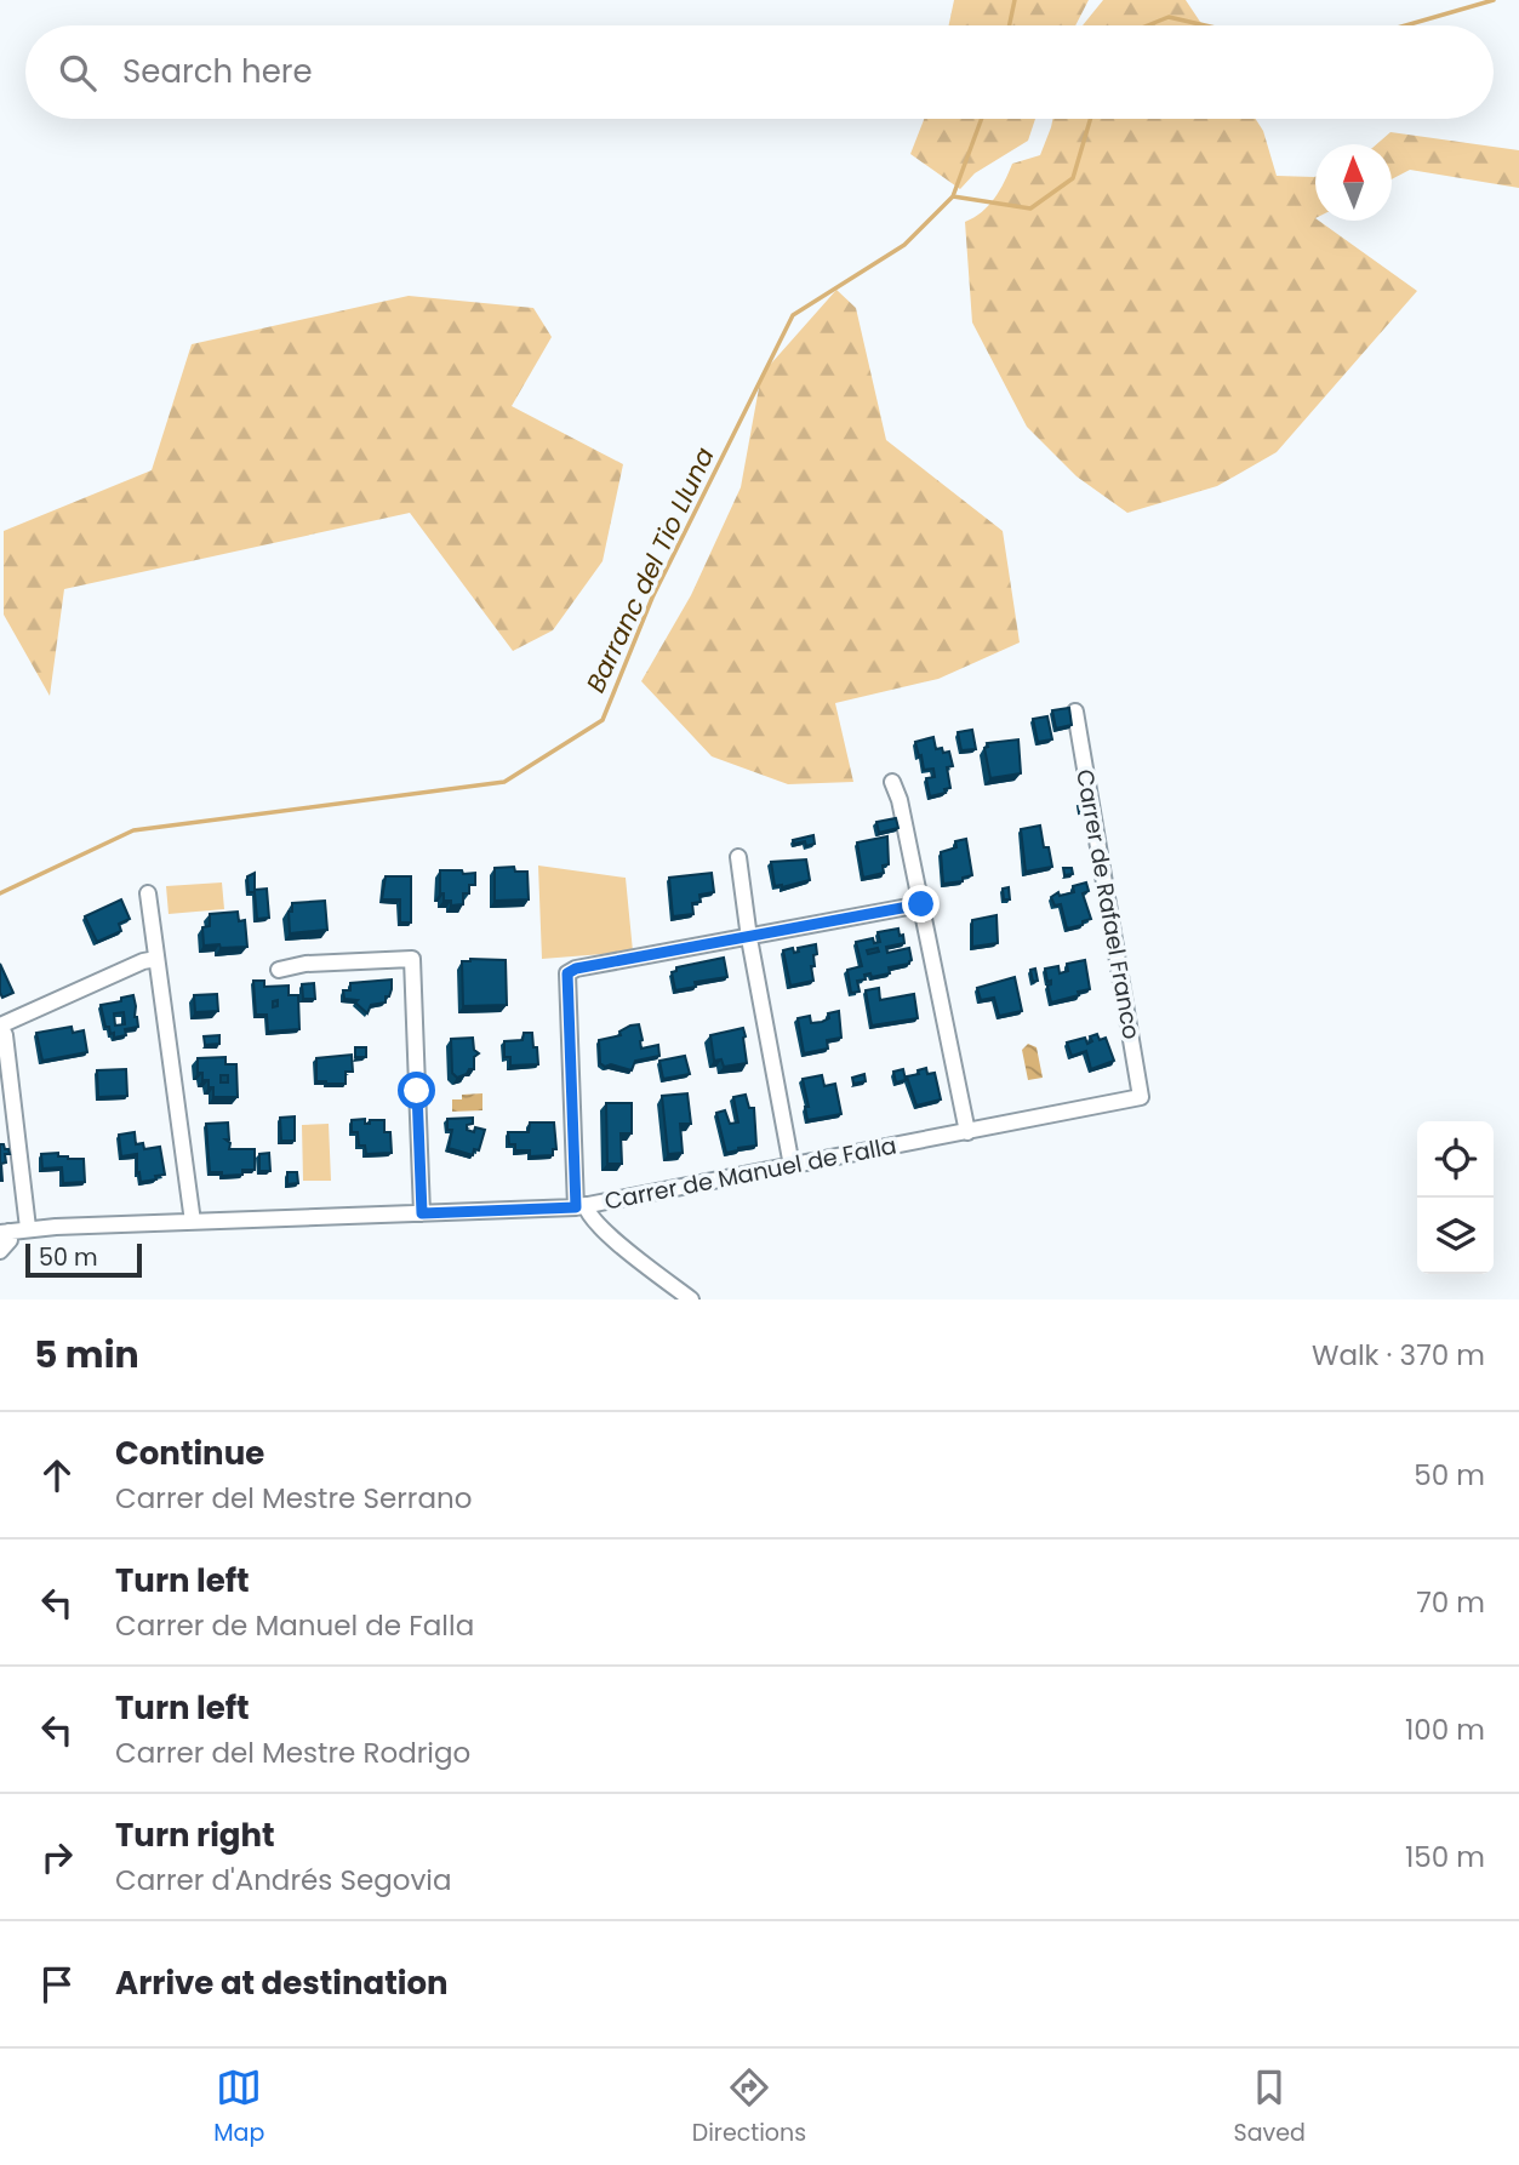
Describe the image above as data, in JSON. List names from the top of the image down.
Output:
{
  "streets": {
    "street": ["Carrer de Rafael Franco", "Carrer de Manuel de Falla"]
  },
  "crossings": [
    ["Carrer de Rafael Franco", "Carrer de Manuel de Falla"]
  ],
  "water": ["Barranc del Tio Lluna"],
  "scale_bar": "50 m",
  "north": "top",
  "page": {
    "search": "Search here",
    "scale": "50 m",
    "heading": ["5 min", "Walk · 370 m"],
    "list": [
      ["Continue", "Carrer del Mestre Serrano", "50 m"],
      ["Turn left", "Carrer de Manuel de Falla", "70 m"],
      ["Turn left", "Carrer del Mestre Rodrigo", "100 m"],
      ["Turn right", "Carrer d'Andrés Segovia", "150 m"],
      "Arrive at destination"
    ],
    "nav": ["Map", "Directions", "Saved"]
  }
}
